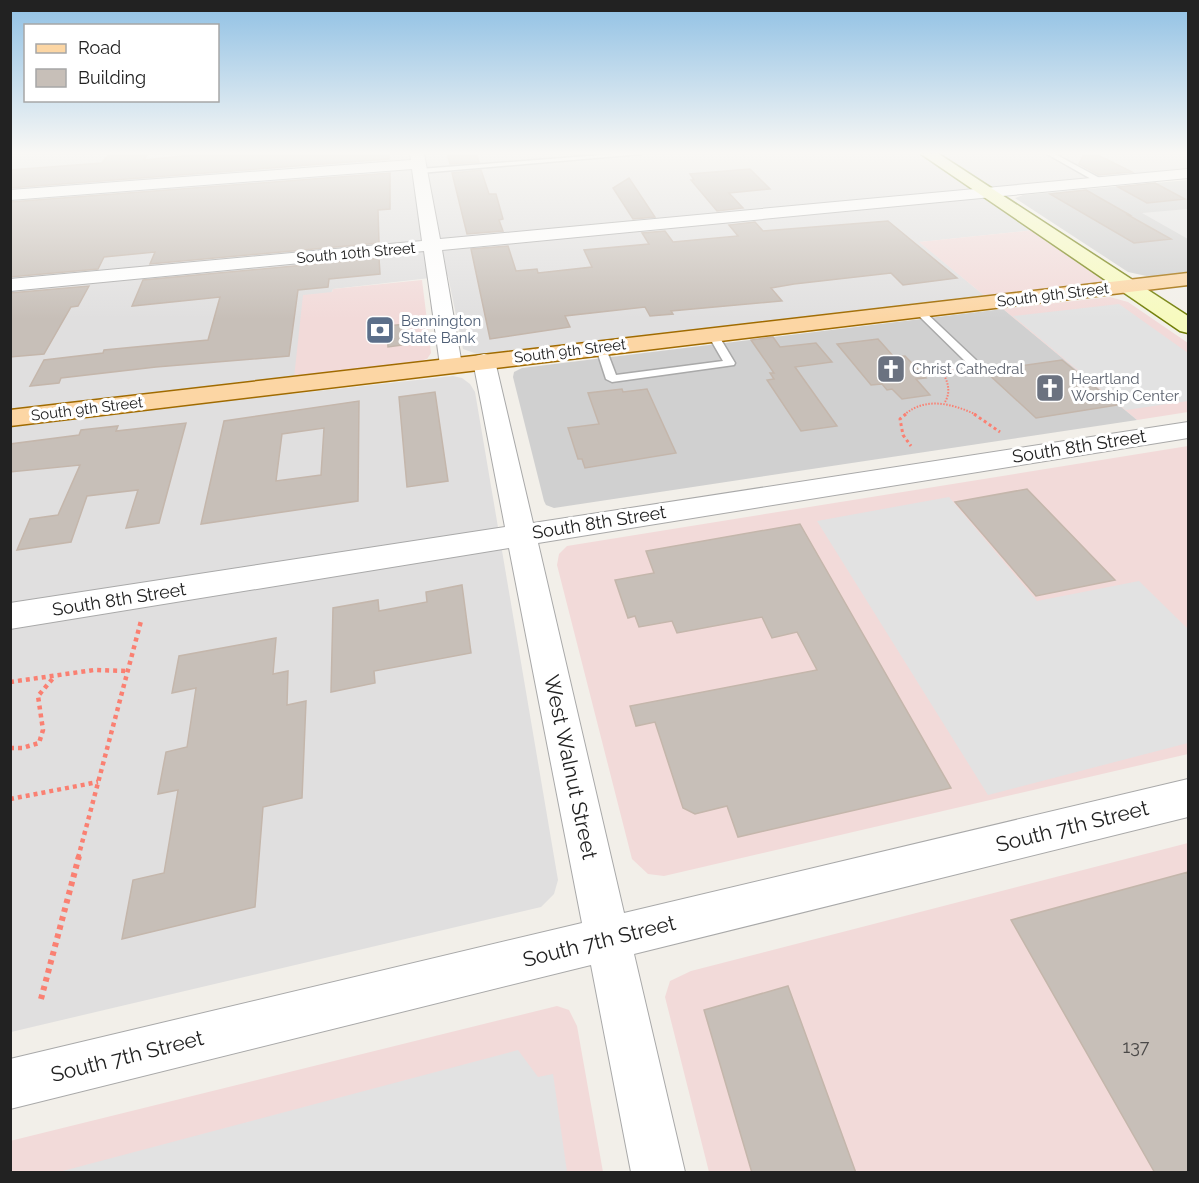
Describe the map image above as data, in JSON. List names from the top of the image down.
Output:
{
  "streets": {
    "main road": ["South 9th Street"],
    "street": [
      "South 10th Street",
      "South 8th Street",
      "West Walnut Street",
      "South 7th Street"
    ]
  },
  "crossings": [
    ["South 10th Street", "West Walnut Street"],
    ["South 9th Street", "West Walnut Street"],
    ["South 8th Street", "West Walnut Street"],
    ["West Walnut Street", "South 7th Street"]
  ],
  "places": {
    "bank": ["Bennington State Bank"],
    "church": ["Christ Cathedral", "Heartland Worship Center"]
  },
  "house_numbers": ["137"],
  "legend": ["Road", "Building"]
}
